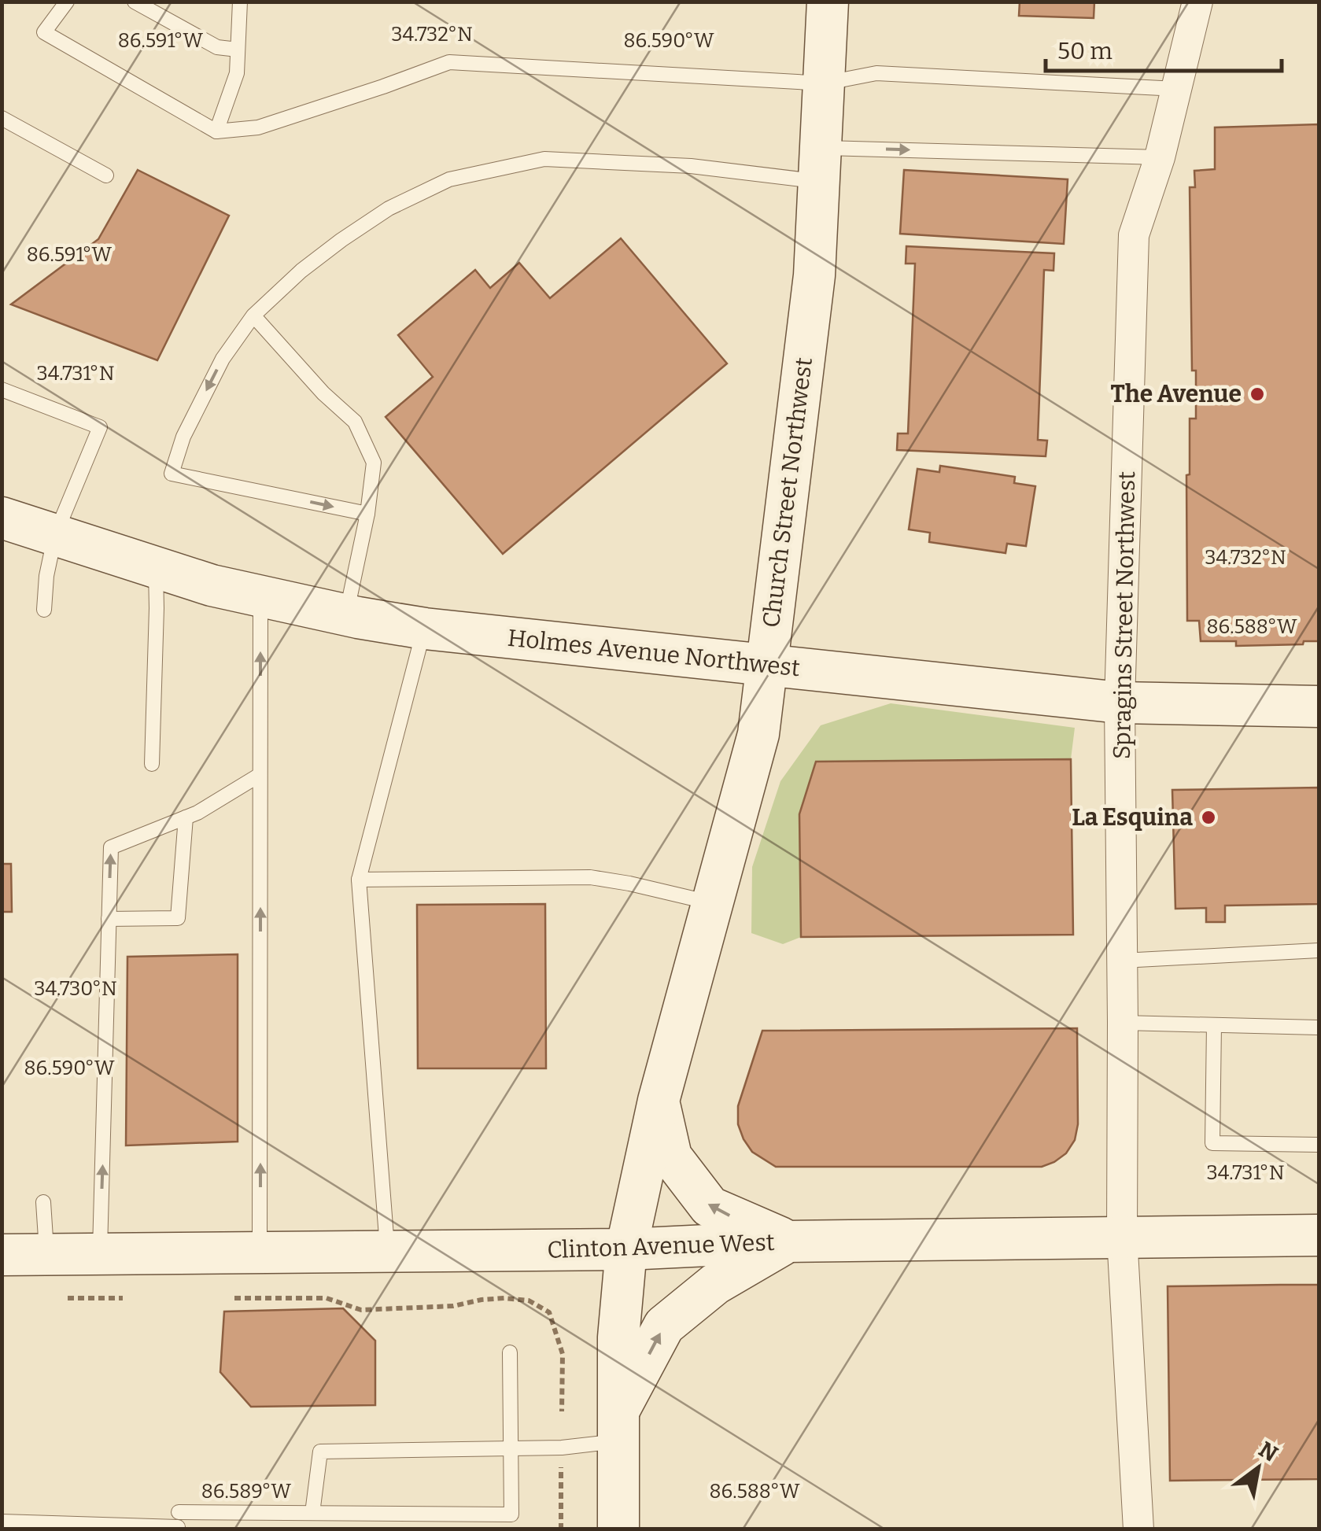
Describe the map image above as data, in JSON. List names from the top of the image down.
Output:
{
  "streets": {
    "street": [
      "Church Street Northwest",
      "Spragins Street Northwest",
      "Holmes Avenue Northwest",
      "Clinton Avenue West"
    ]
  },
  "crossings": [
    ["Church Street Northwest", "Holmes Avenue Northwest"],
    ["Church Street Northwest", "Clinton Avenue West"],
    ["Spragins Street Northwest", "Holmes Avenue Northwest"],
    ["Spragins Street Northwest", "Clinton Avenue West"]
  ],
  "places": ["The Avenue", "La Esquina"],
  "scale_bar": "50 m",
  "north": "top right",
  "coordinates": [
    "34.732°N",
    "86.591°W",
    "86.590°W",
    "34.731°N",
    "86.588°W",
    "34.730°N",
    "86.589°W"
  ]
}
